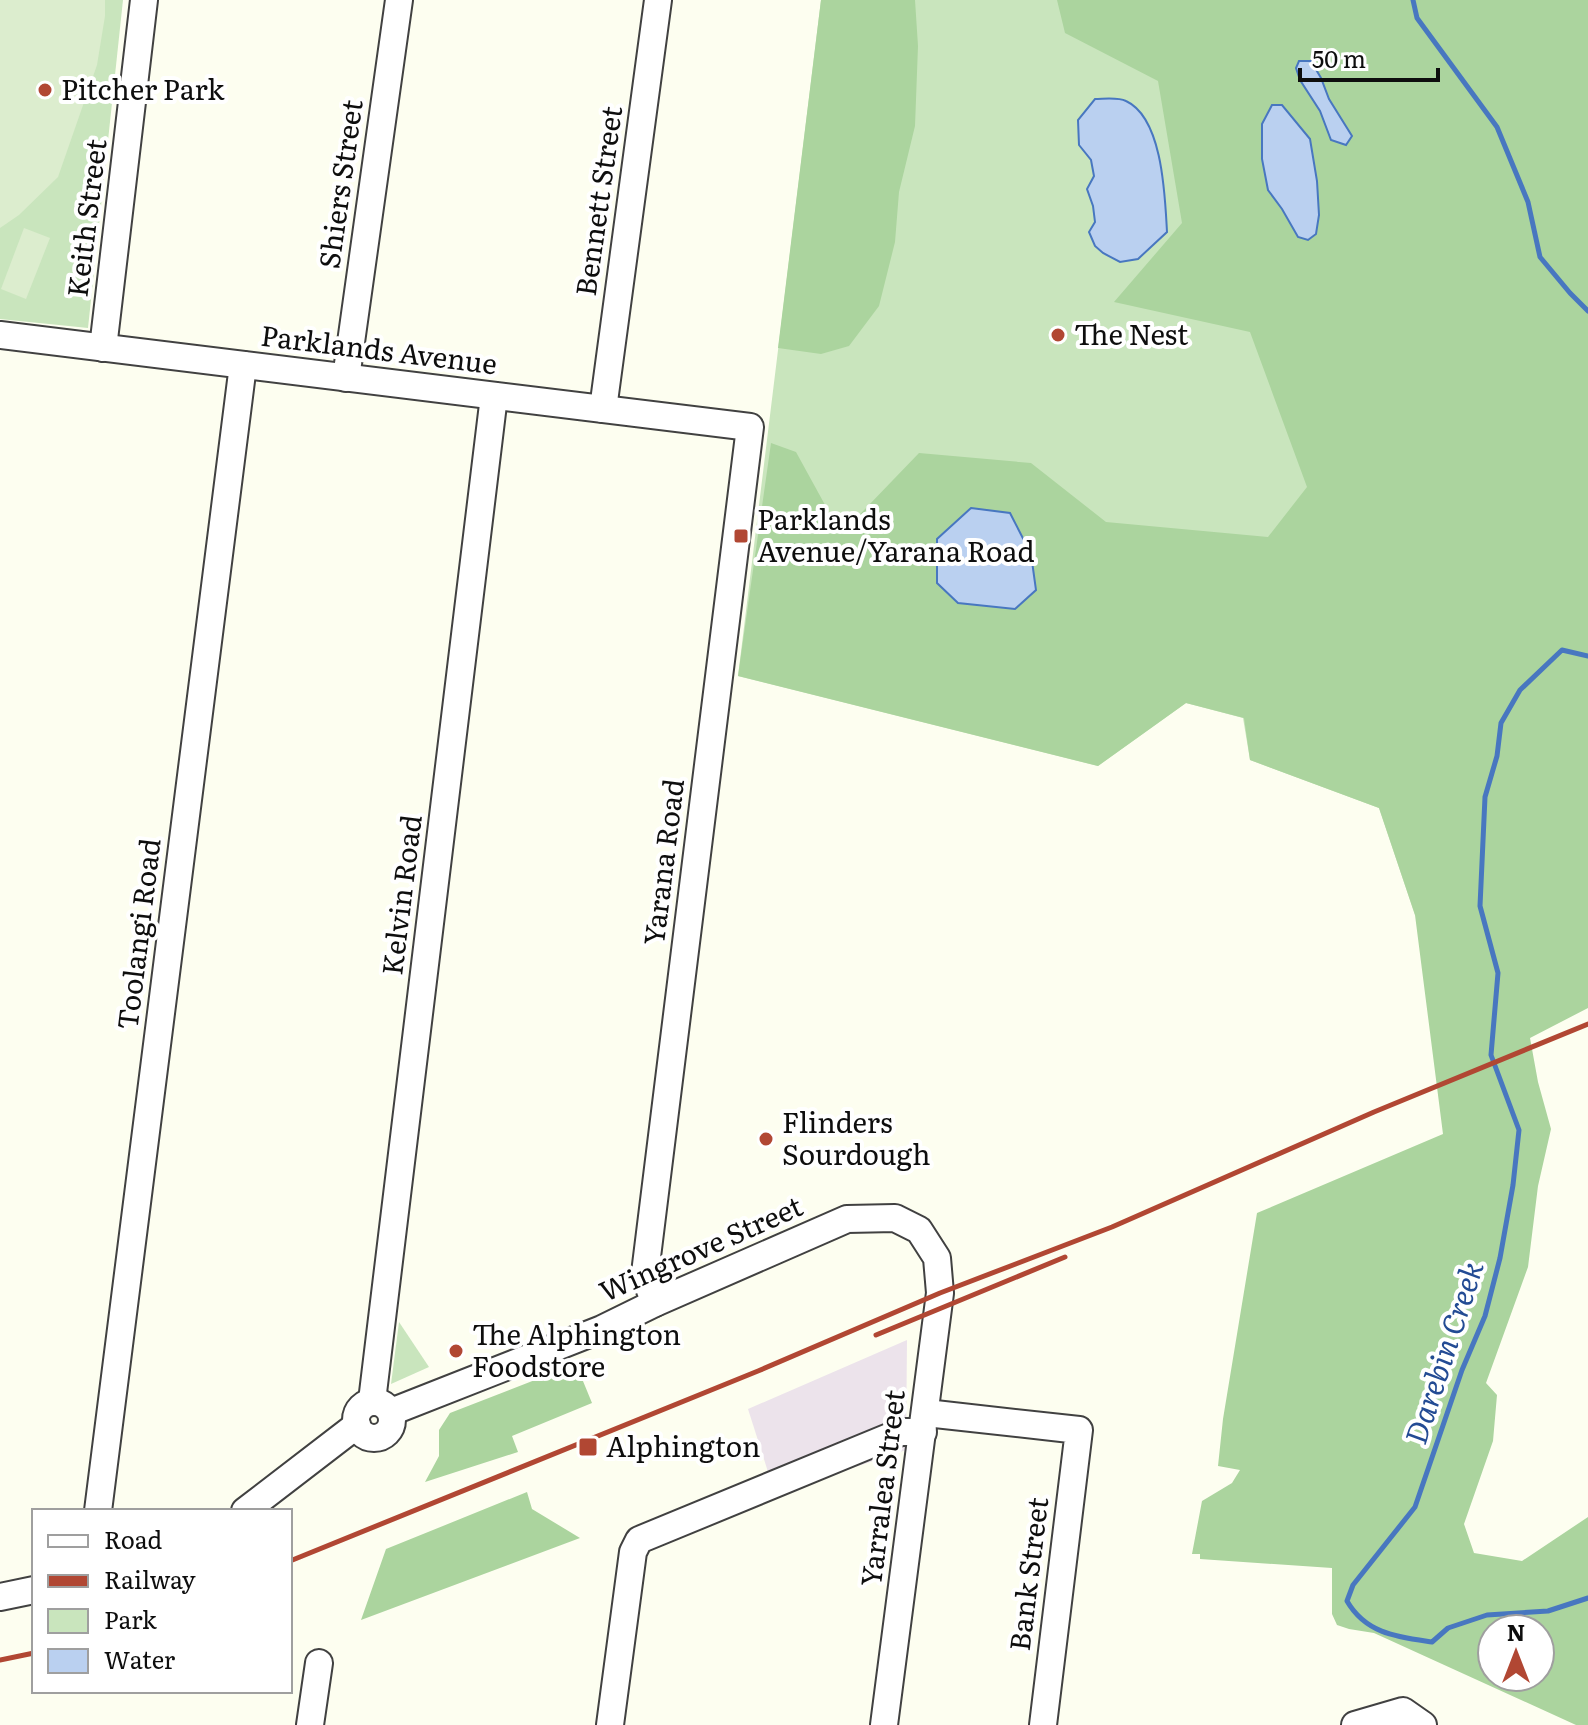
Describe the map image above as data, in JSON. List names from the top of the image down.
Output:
{
  "streets": {
    "street": [
      "Shiers Street",
      "Bennett Street",
      "Keith Street",
      "Parklands Avenue",
      "Yarana Road",
      "Kelvin Road",
      "Toolangi Road",
      "Wingrove Street",
      "Yarralea Street",
      "Bank Street"
    ]
  },
  "crossings": [
    ["Shiers Street", "Parklands Avenue"],
    ["Bennett Street", "Parklands Avenue"],
    ["Keith Street", "Parklands Avenue"],
    ["Parklands Avenue", "Yarana Road"],
    ["Parklands Avenue", "Kelvin Road"],
    ["Parklands Avenue", "Toolangi Road"],
    ["Yarana Road", "Wingrove Street"],
    ["Kelvin Road", "Wingrove Street"],
    ["Wingrove Street", "Yarralea Street"],
    ["Yarralea Street", "Bank Street"]
  ],
  "water": ["Darebin Creek"],
  "places": {
    "other": [
      "Pitcher Park",
      "The Nest",
      "Flinders Sourdough",
      "The Alphington Foodstore"
    ],
    "transit": ["Parklands Avenue/Yarana Road", "Alphington"]
  },
  "legend": [
    "Road",
    "Railway",
    "Park",
    "Water"
  ],
  "scale_bar": "50 m",
  "north": "top"
}
